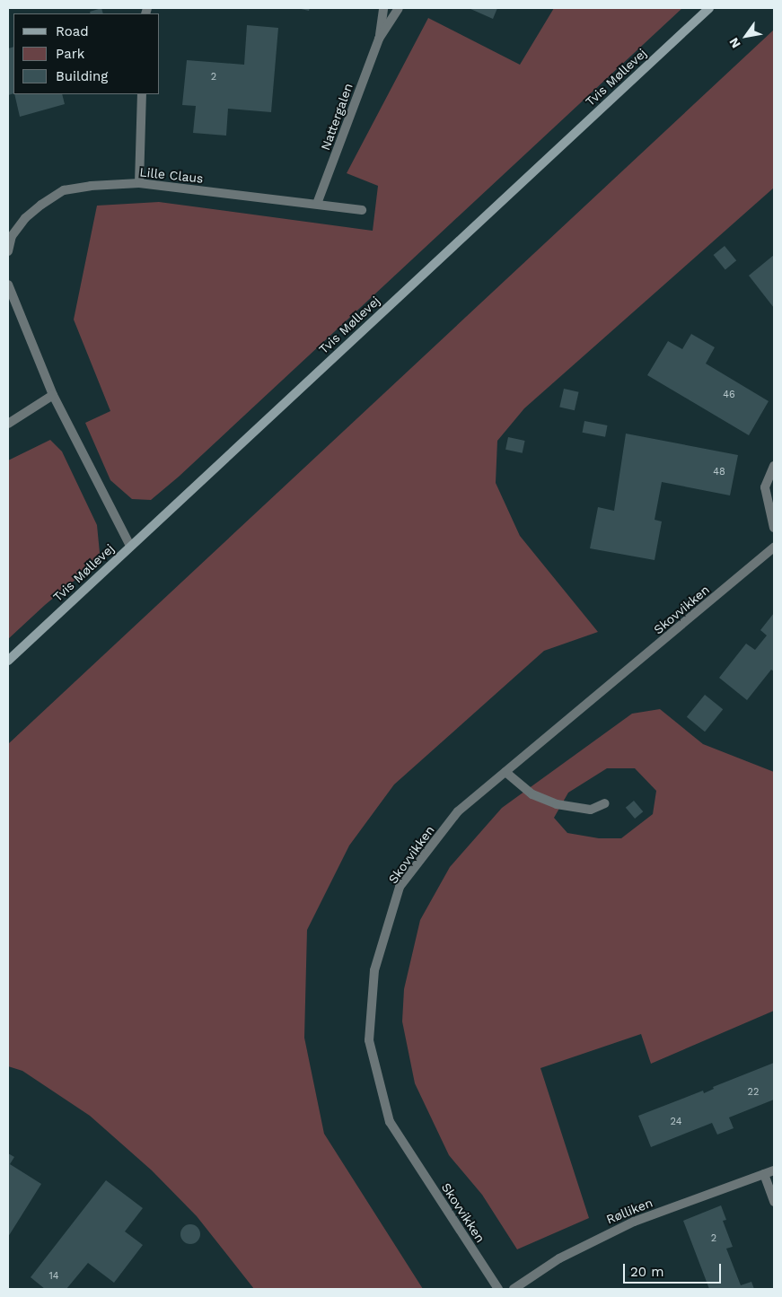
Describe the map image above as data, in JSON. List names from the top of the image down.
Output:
{
  "streets": {
    "street": [
      "Tvis Møllevej",
      "Nattergalen",
      "Lille Claus",
      "Skovvikken",
      "Rølliken"
    ]
  },
  "crossings": [
    ["Nattergalen", "Lille Claus"]
  ],
  "house_numbers": [
    "2",
    "46",
    "48",
    "22",
    "24",
    "2",
    "14"
  ],
  "legend": ["Road", "Park", "Building"],
  "scale_bar": "20 m",
  "north": "bottom left"
}
